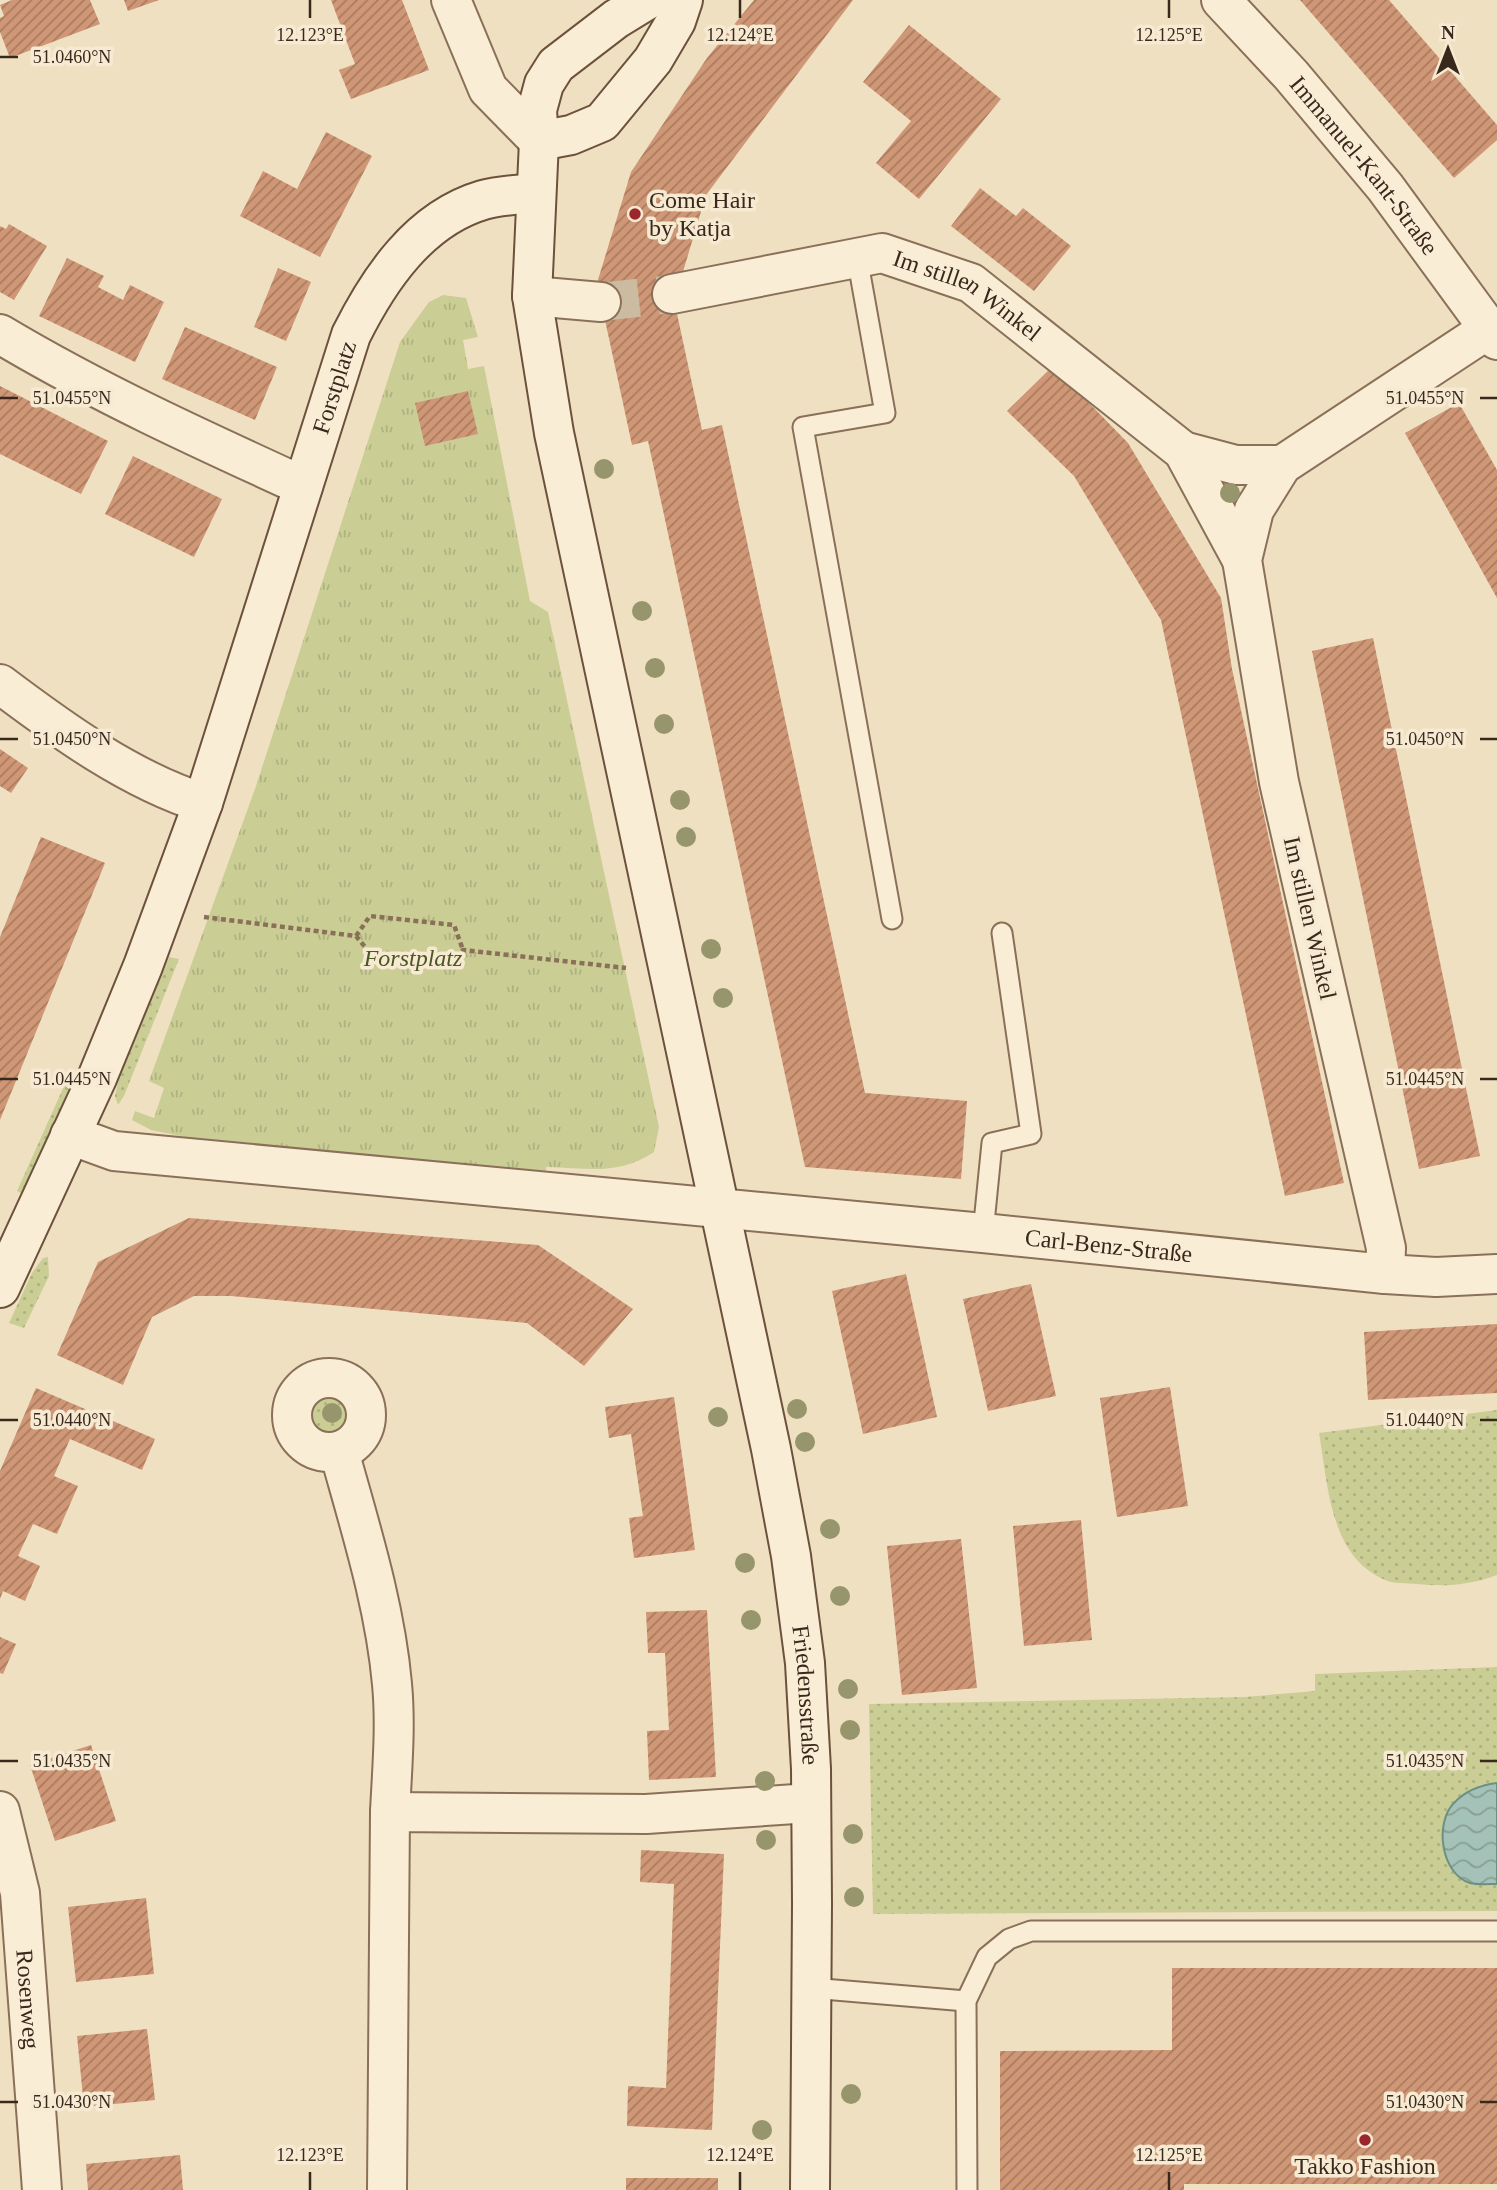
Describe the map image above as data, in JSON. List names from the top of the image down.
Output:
{
  "streets": {
    "street": [
      "Immanuel-Kant-Straße",
      "Im stillen Winkel",
      "Forstplatz",
      "Carl-Benz-Straße",
      "Friedensstraße",
      "Rosenweg"
    ]
  },
  "crossings": [
    ["Immanuel-Kant-Straße", "Im stillen Winkel"],
    ["Im stillen Winkel", "Carl-Benz-Straße"],
    ["Carl-Benz-Straße", "Friedensstraße"]
  ],
  "parks": ["Forstplatz"],
  "places": ["Come Hair by Katja", "Takko Fashion"],
  "north": "top",
  "coordinates": [
    "12.123°E",
    "12.124°E",
    "12.125°E",
    "51.0460°N",
    "51.0455°N",
    "51.0450°N",
    "51.0445°N",
    "51.0440°N",
    "51.0435°N",
    "51.0430°N"
  ]
}
